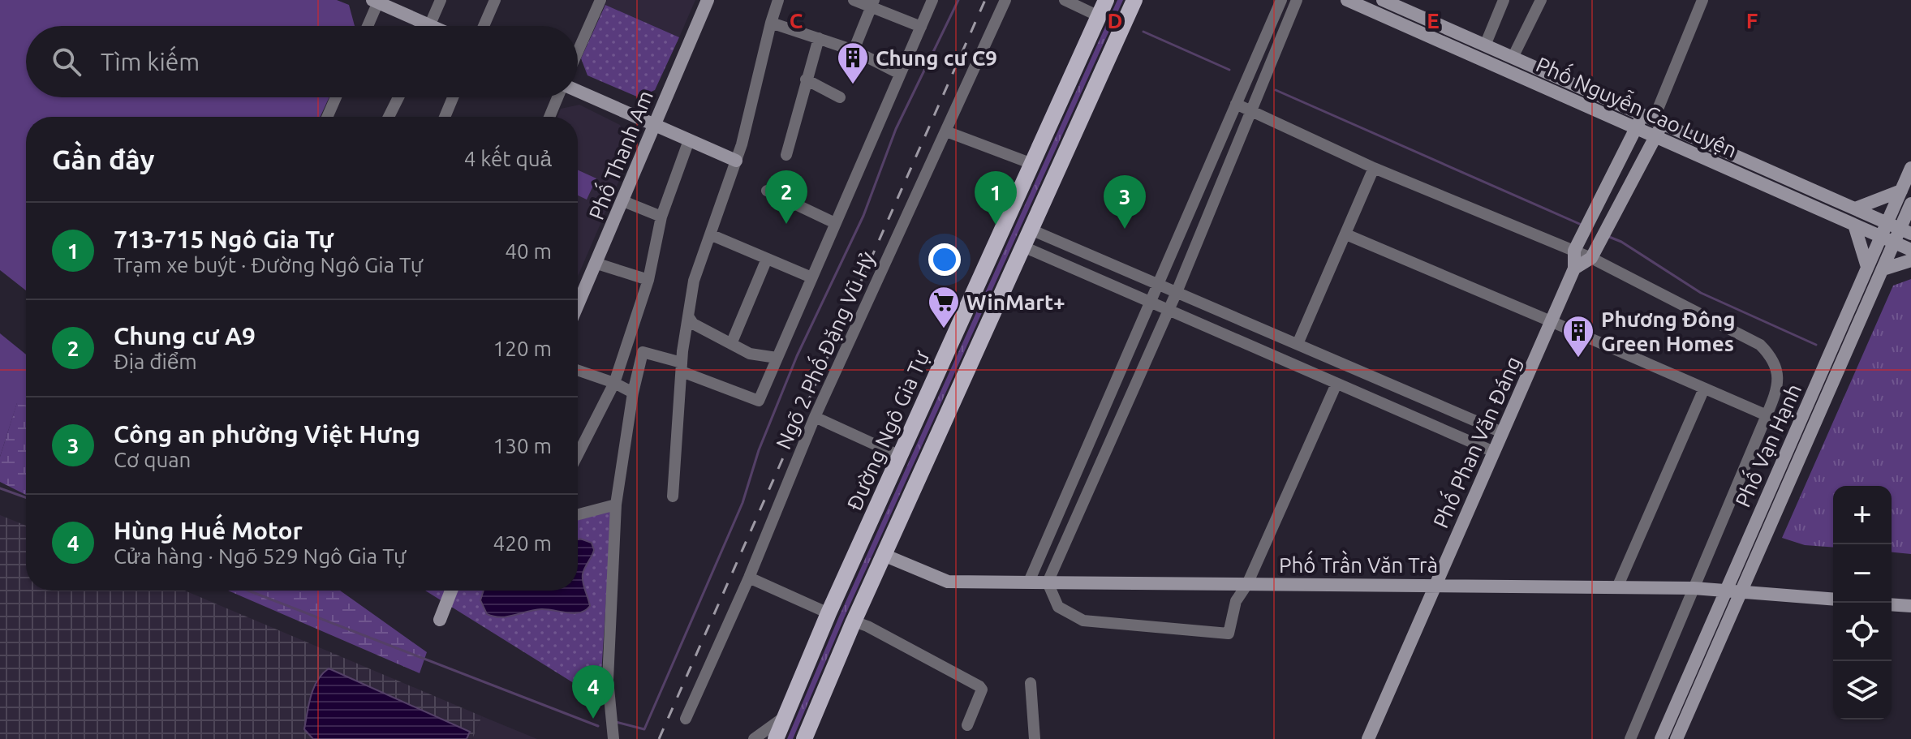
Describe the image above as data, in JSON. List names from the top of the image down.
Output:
{
  "streets": {
    "main road": ["Đường Ngô Gia Tự"],
    "street": [
      "Phố Nguyễn Cao Luyện",
      "Phố Thanh Am",
      "Ngõ 2 Phố Đặng Vũ Hỷ",
      "Phố Phan Văn Đáng",
      "Phố Vạn Hạnh",
      "Phố Trần Văn Trà"
    ]
  },
  "crossings": [
    ["Phố Nguyễn Cao Luyện", "Phố Phan Văn Đáng"],
    ["Phố Nguyễn Cao Luyện", "Phố Vạn Hạnh"],
    ["Phố Phan Văn Đáng", "Phố Trần Văn Trà"],
    ["Phố Vạn Hạnh", "Phố Trần Văn Trà"]
  ],
  "places": {
    "building": ["Chung cư C9", "Phương Đông Green Homes"],
    "supermarket": ["WinMart+"]
  },
  "page": {
    "search": "Tìm kiếm",
    "heading": ["Gần đây", "4 kết quả"],
    "pins": [
      "2",
      "1",
      "3",
      "4"
    ],
    "list": [
      {
        "mark": "1",
        "name": "713-715 Ngô Gia Tự",
        "note": "Trạm xe buýt · Đường Ngô Gia Tự",
        "value": "40 m"
      },
      {
        "mark": "2",
        "name": "Chung cư A9",
        "note": "Địa điểm",
        "value": "120 m"
      },
      {
        "mark": "3",
        "name": "Công an phường Việt Hưng",
        "note": "Cơ quan",
        "value": "130 m"
      },
      {
        "mark": "4",
        "name": "Hùng Huế Motor",
        "note": "Cửa hàng · Ngõ 529 Ngô Gia Tự",
        "value": "420 m"
      }
    ],
    "map_buttons": ["+", "−"]
  },
  "grid": {
    "columns": [
      "C",
      "D",
      "E",
      "F"
    ]
  }
}
